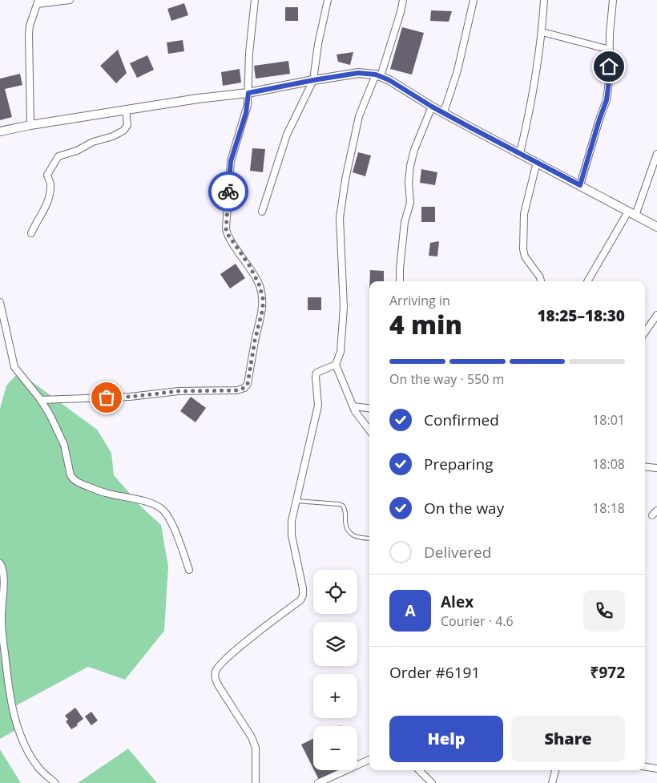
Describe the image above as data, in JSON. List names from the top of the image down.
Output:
{
  "page": {
    "heading": ["4 min", "Arriving in", "18:25–18:30"],
    "panel": [
      "Alex",
      "Courier · 4.6",
      "Order #6191",
      "₹972"
    ],
    "bar": "On the way · 550 m",
    "list": [
      ["Confirmed", "18:01"],
      ["Preparing", "18:08"],
      ["On the way", "18:18"],
      "Delivered"
    ],
    "map_buttons": ["+", "−"],
    "round": "A",
    "buttons": ["Help", "Share"]
  }
}
